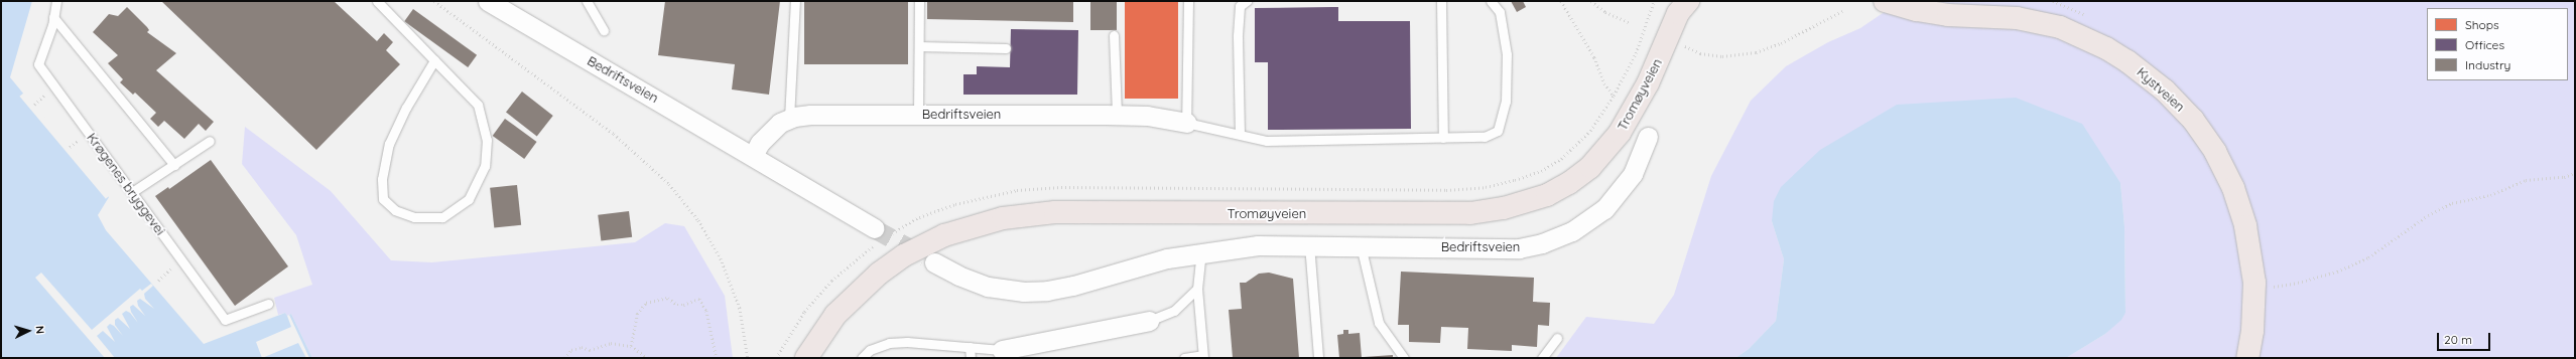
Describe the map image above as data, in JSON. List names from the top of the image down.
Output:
{
  "streets": {
    "main road": ["Kystveien", "Tromøyveien"],
    "street": ["Bedriftsveien"],
    "lane": ["Krøgenes bryggevei"]
  },
  "legend": ["Shops", "Offices", "Industry"],
  "scale_bar": "20 m",
  "north": "right"
}
